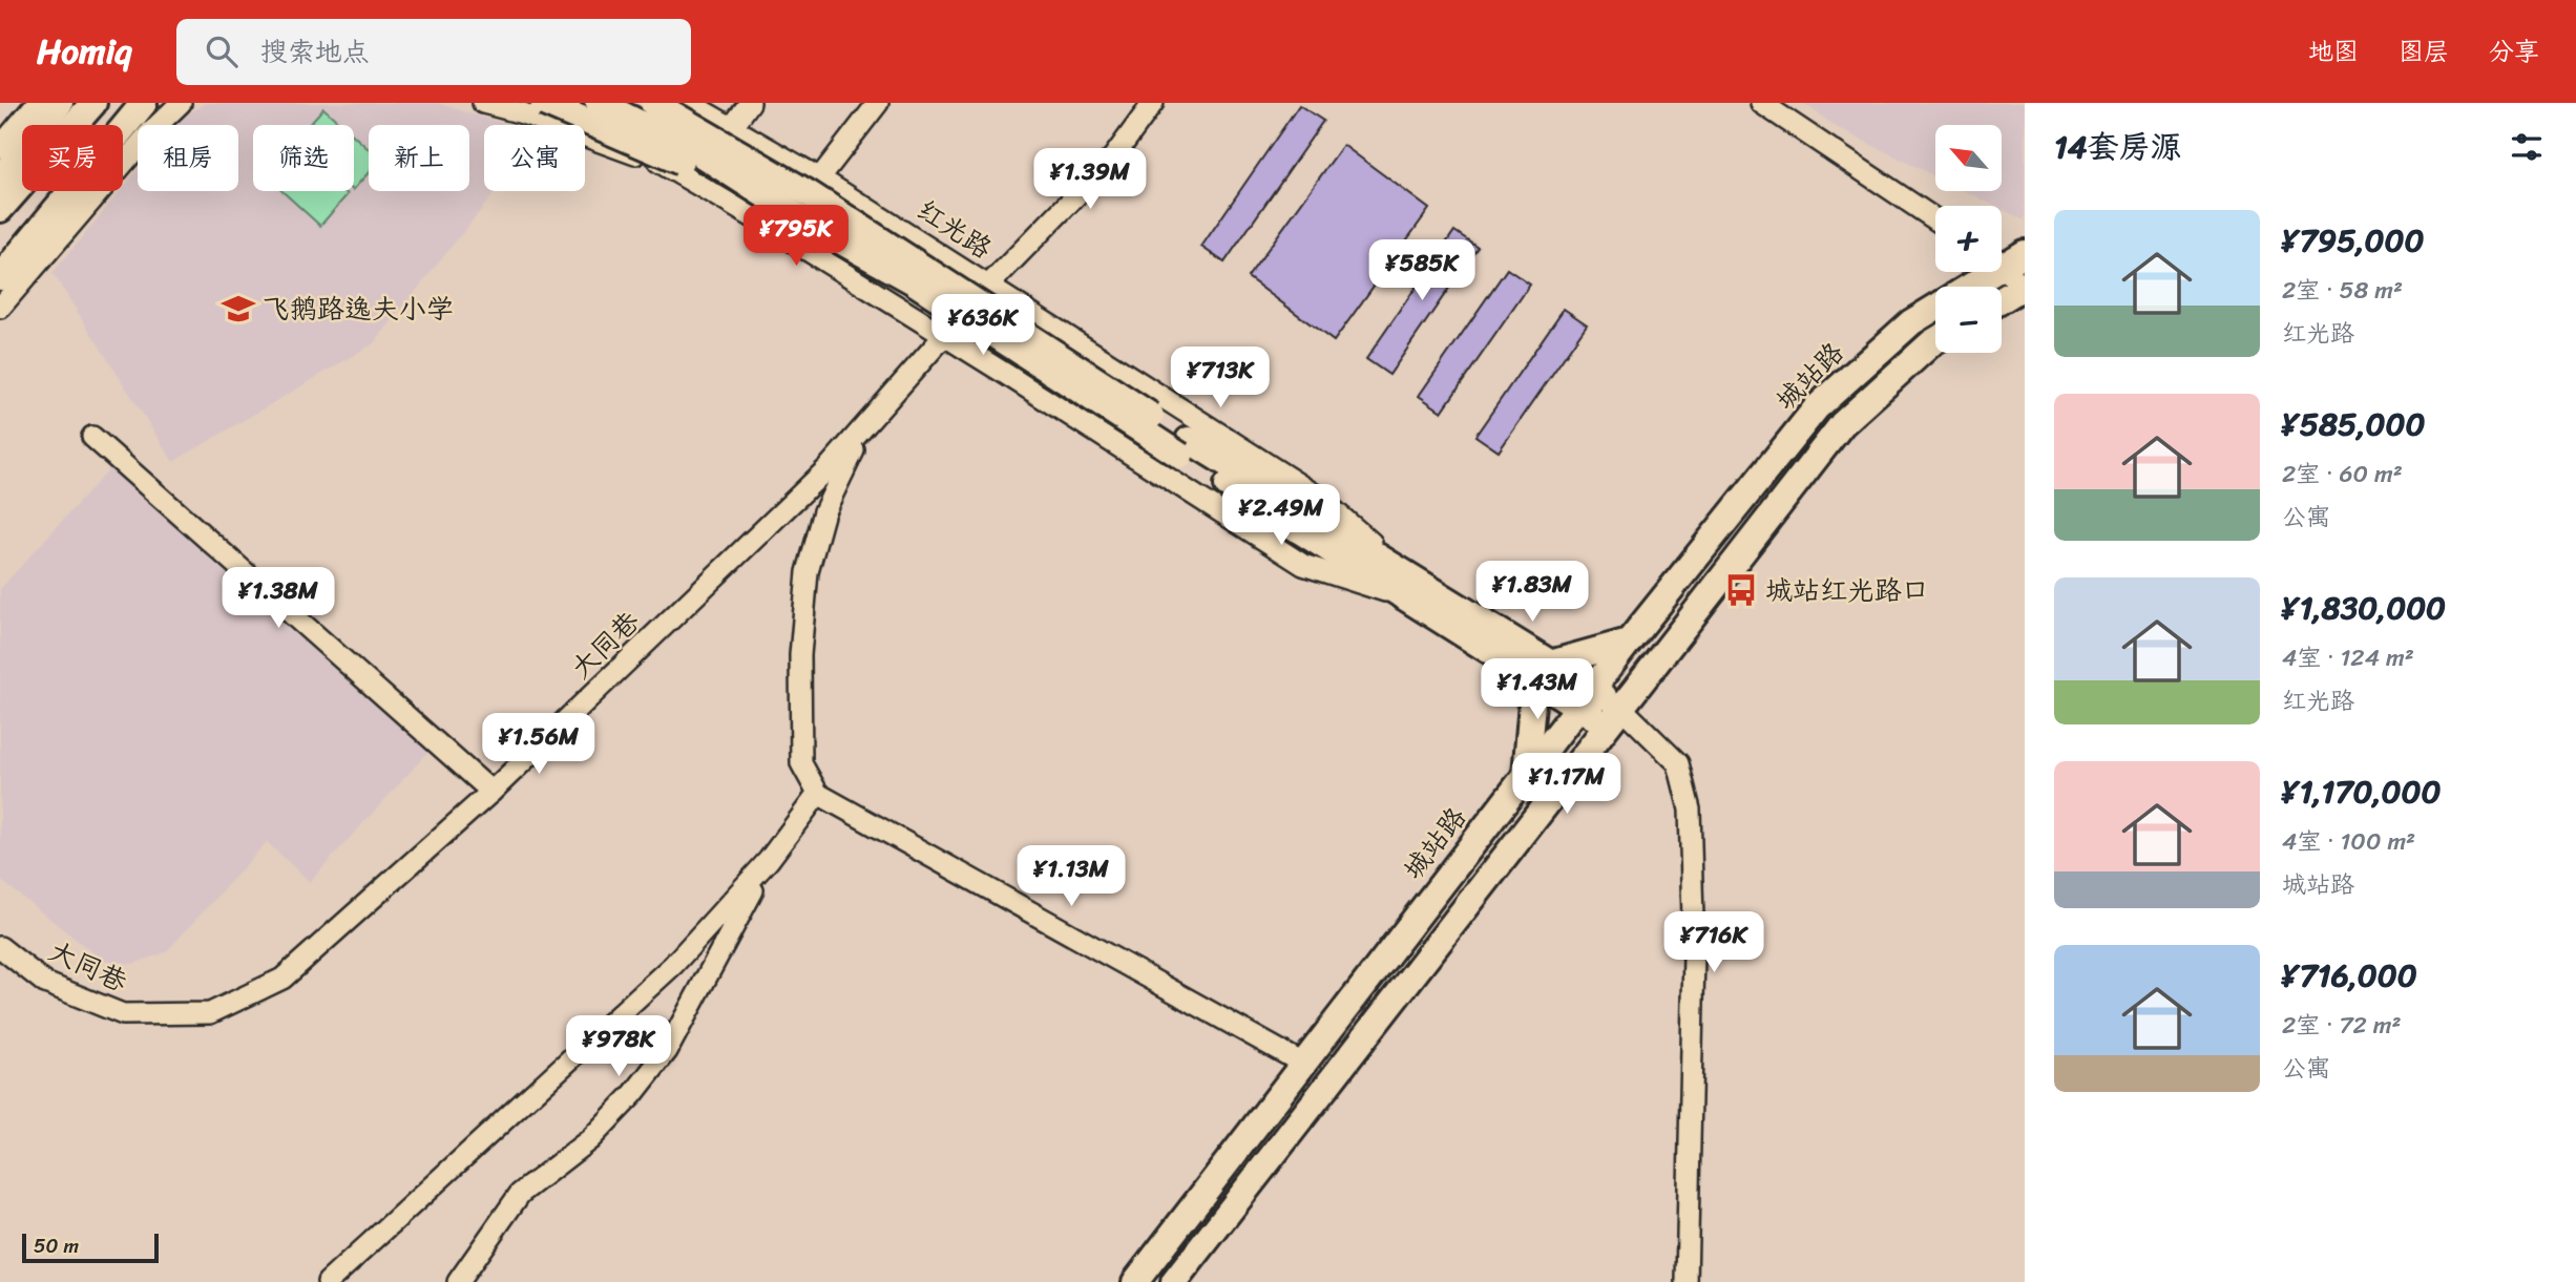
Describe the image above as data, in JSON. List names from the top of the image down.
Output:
{
  "streets": {
    "main road": ["红光路", "城站路"],
    "street": ["大同巷"]
  },
  "crossings": [
    ["红光路", "城站路"],
    ["红光路", "大同巷"]
  ],
  "places": {
    "school or university": ["飞鹅路逸夫小学"],
    "bus stop": ["城站红光路口"]
  },
  "scale_bar": "50 m",
  "north": "top left",
  "page": {
    "header": "Homiq",
    "search": "搜索地点",
    "nav": ["地图", "图层", "分享"],
    "heading": "14套房源",
    "map_buttons": ["+", "−"],
    "chip": [
      "买房",
      "租房",
      "筛选",
      "新上",
      "公寓"
    ],
    "price": [
      "¥1.39M",
      "¥795K",
      "¥585K",
      "¥636K",
      "¥713K",
      "¥2.49M",
      "¥1.83M",
      "¥1.38M",
      "¥1.43M",
      "¥1.56M",
      "¥1.17M",
      "¥1.13M",
      "¥716K",
      "¥978K"
    ],
    "list": [
      {
        "name": "¥795,000",
        "note": "2室 · 58 m² · 红光路"
      },
      {
        "name": "¥585,000",
        "note": "2室 · 60 m² · 公寓"
      },
      {
        "name": "¥1,830,000",
        "note": "4室 · 124 m² · 红光路"
      },
      {
        "name": "¥1,170,000",
        "note": "4室 · 100 m² · 城站路"
      },
      {
        "name": "¥716,000",
        "note": "2室 · 72 m² · 公寓"
      }
    ],
    "scale": "50 m"
  }
}
